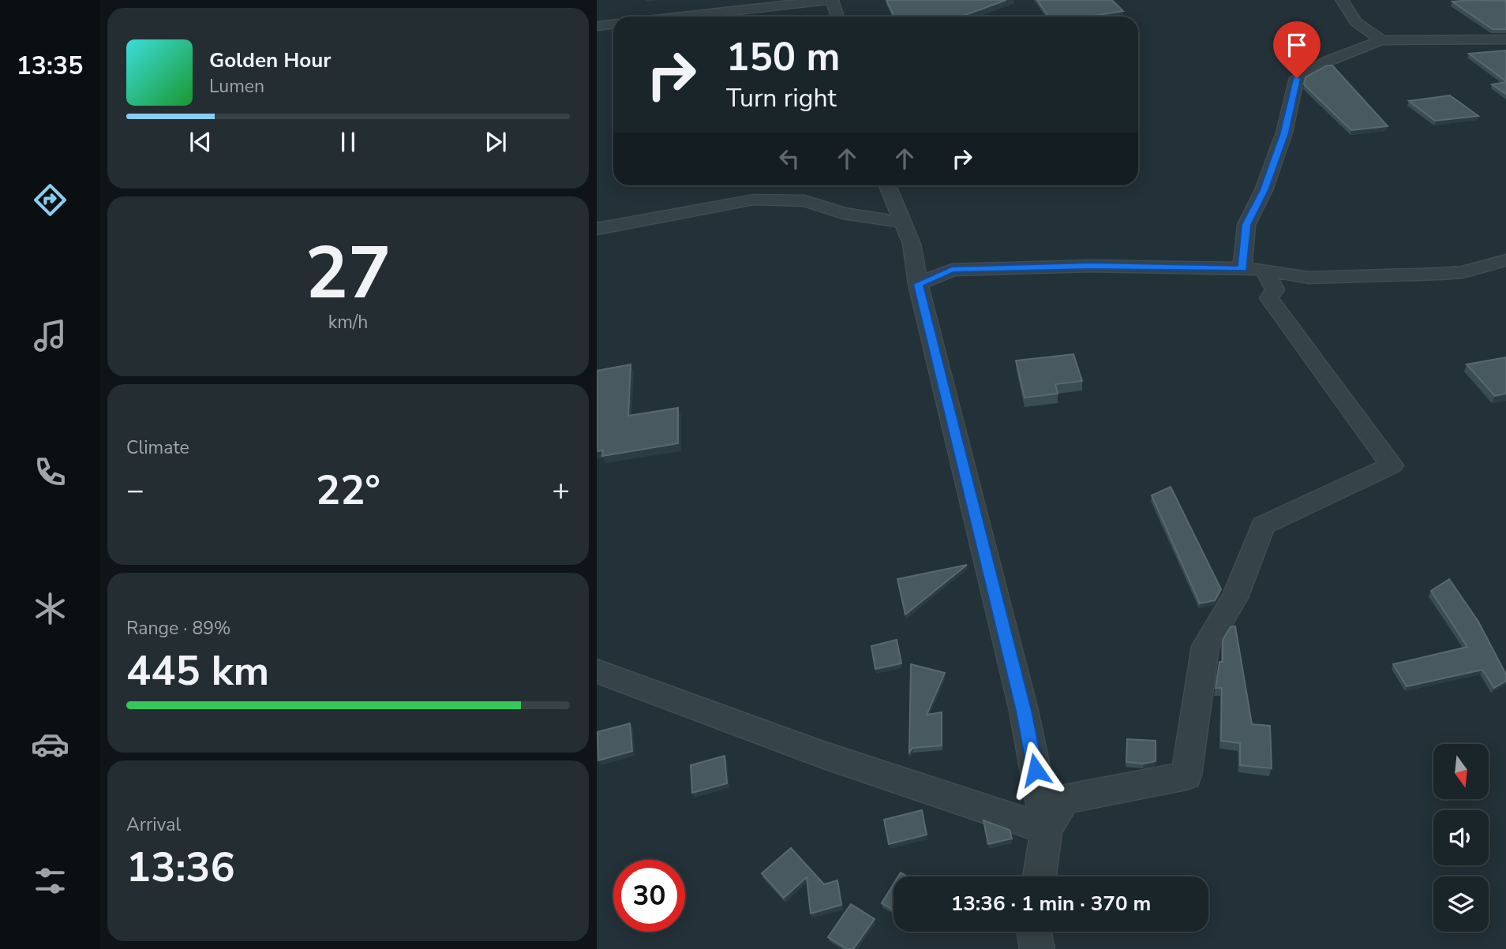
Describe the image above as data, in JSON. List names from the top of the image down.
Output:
{
  "north": "bottom",
  "page": {
    "tabs": "13:35",
    "turn": ["150 m", "Turn right"],
    "song": ["Golden Hour", "Lumen"],
    "tile": [
      ["27", "km/h"],
      "Climate",
      ["Range · 89%", "445 km"],
      ["Arrival", "13:36"]
    ],
    "heat": ["−", "22°", "+"],
    "limit": "30",
    "trip": "13:36 · 1 min · 370 m"
  }
}
